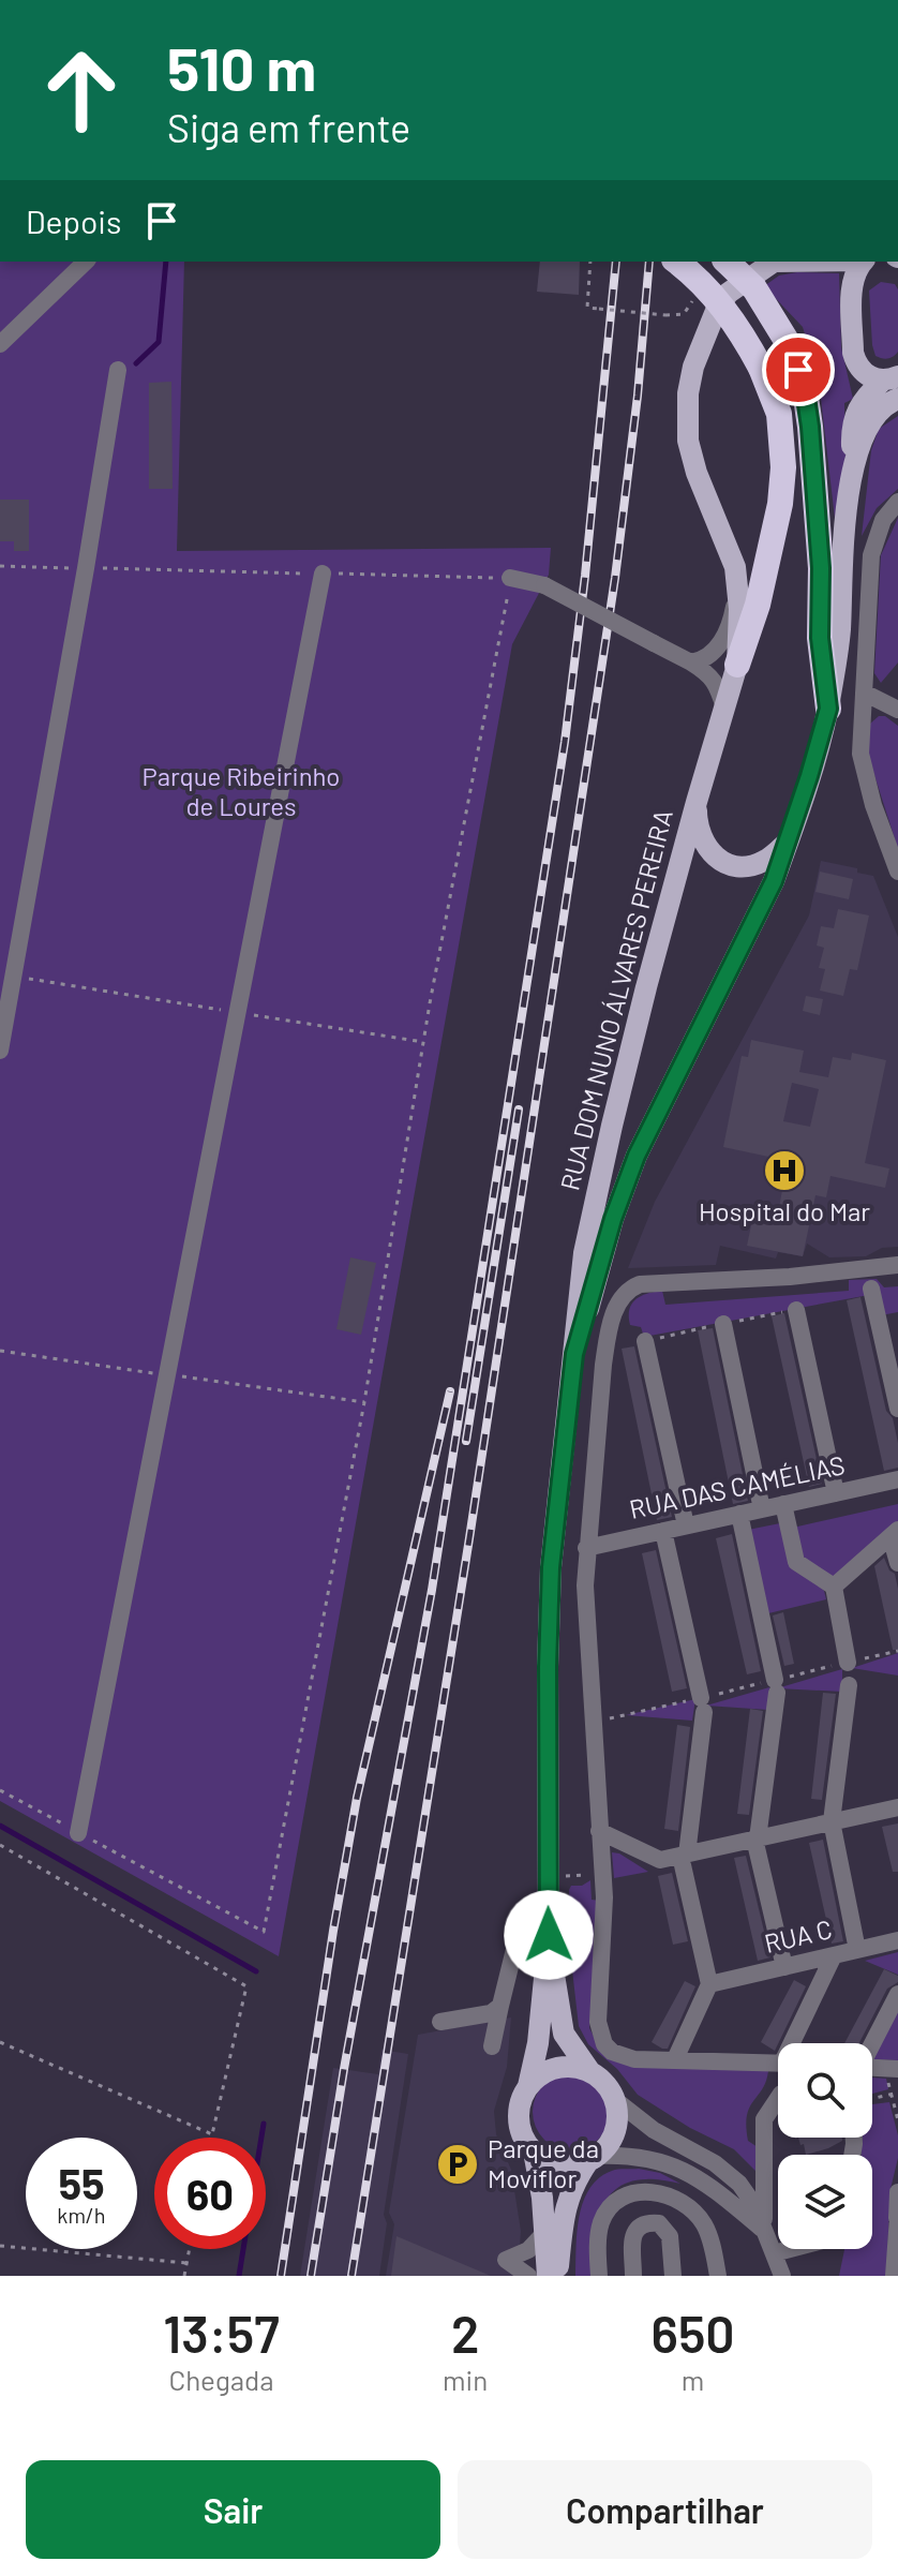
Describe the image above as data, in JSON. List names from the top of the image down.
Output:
{
  "streets": {
    "main road": ["RUA DOM NUNO ÁLVARES PEREIRA"],
    "street": ["RUA DAS CAMÉLIAS", "RUA C"]
  },
  "parks": ["Parque Ribeirinho de Loures"],
  "places": {
    "hospital": ["Hospital do Mar"],
    "parking": ["Parque da Moviflor"]
  },
  "page": {
    "turn": ["510 m", "Siga em frente"],
    "then": "Depois",
    "speed": "55 km/h",
    "limit": "60",
    "eta": [
      "13:57",
      "Chegada",
      "2",
      "min",
      "650",
      "m"
    ],
    "buttons": ["Sair", "Compartilhar"]
  }
}
